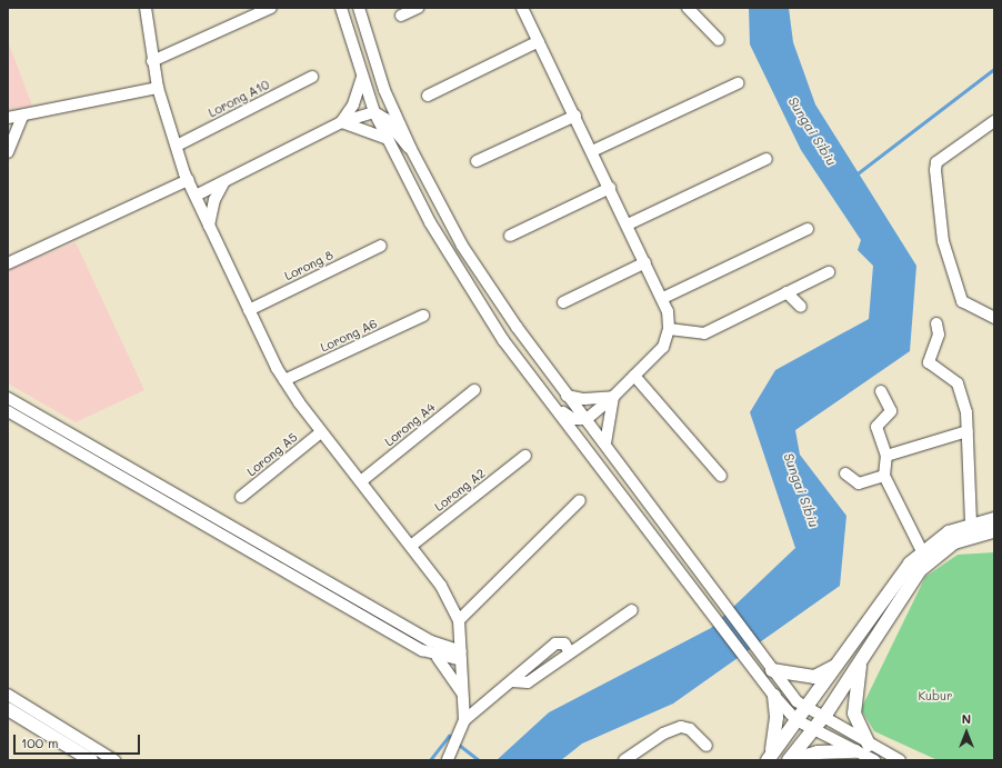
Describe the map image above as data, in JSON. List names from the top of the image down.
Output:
{
  "streets": {
    "street": [
      "Lorong A10",
      "Lorong 8",
      "Lorong A6",
      "Lorong A4",
      "Lorong A5",
      "Lorong A2"
    ]
  },
  "water": ["Sungai Sibiu"],
  "parks": ["Kubur"],
  "scale_bar": "100 m",
  "north": "top"
}
